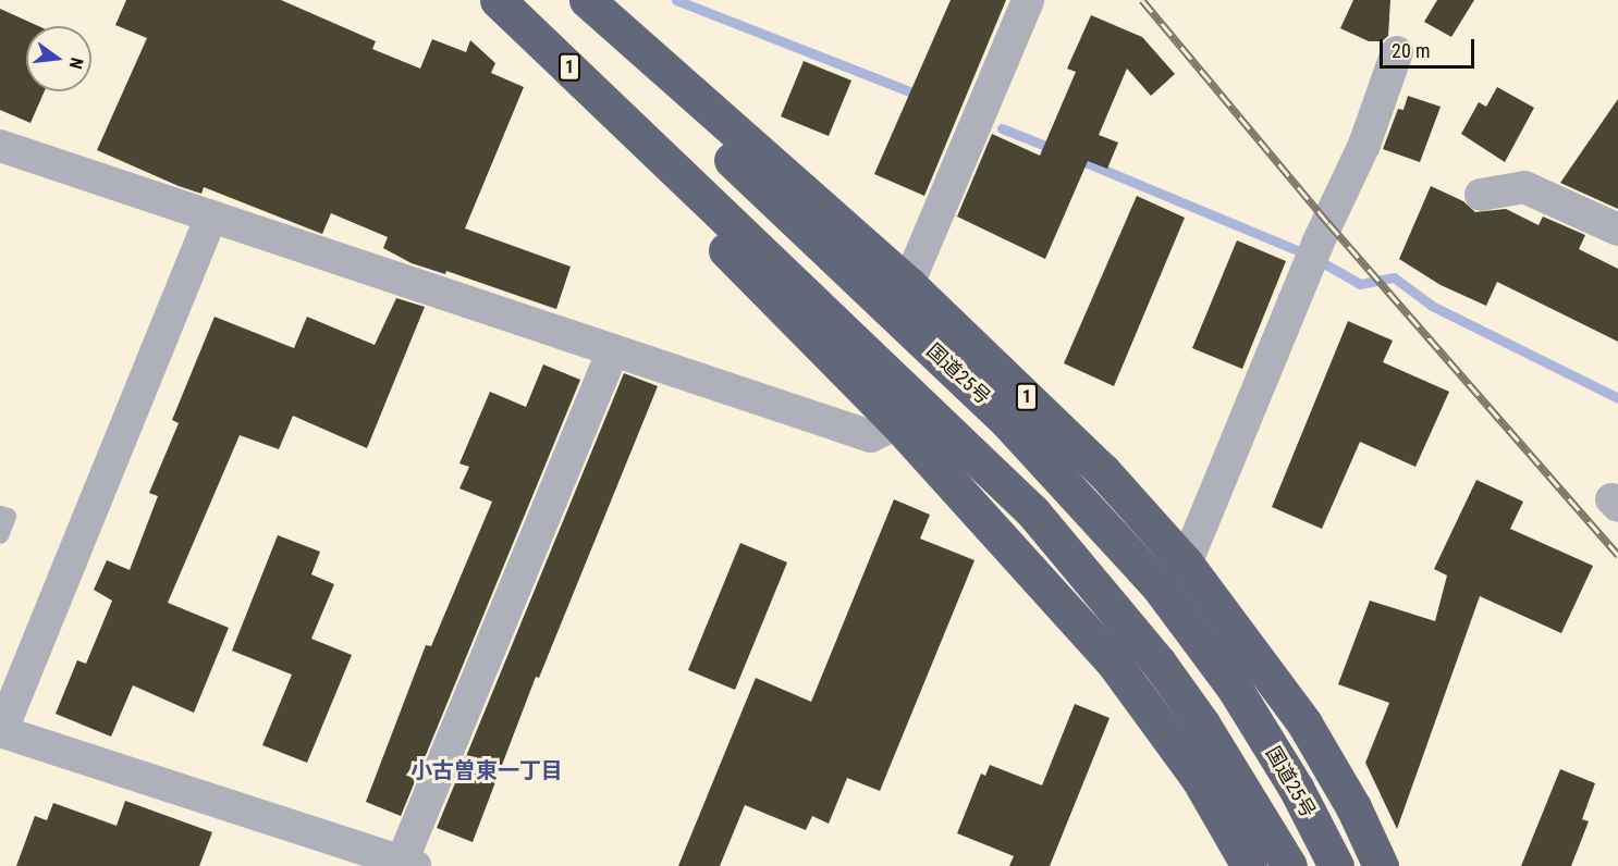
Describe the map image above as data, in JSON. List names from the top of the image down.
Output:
{
  "streets": {
    "highway": ["1", "国道25号"]
  },
  "districts": ["小古曽東一丁目"],
  "scale_bar": "20 m",
  "north": "right"
}
